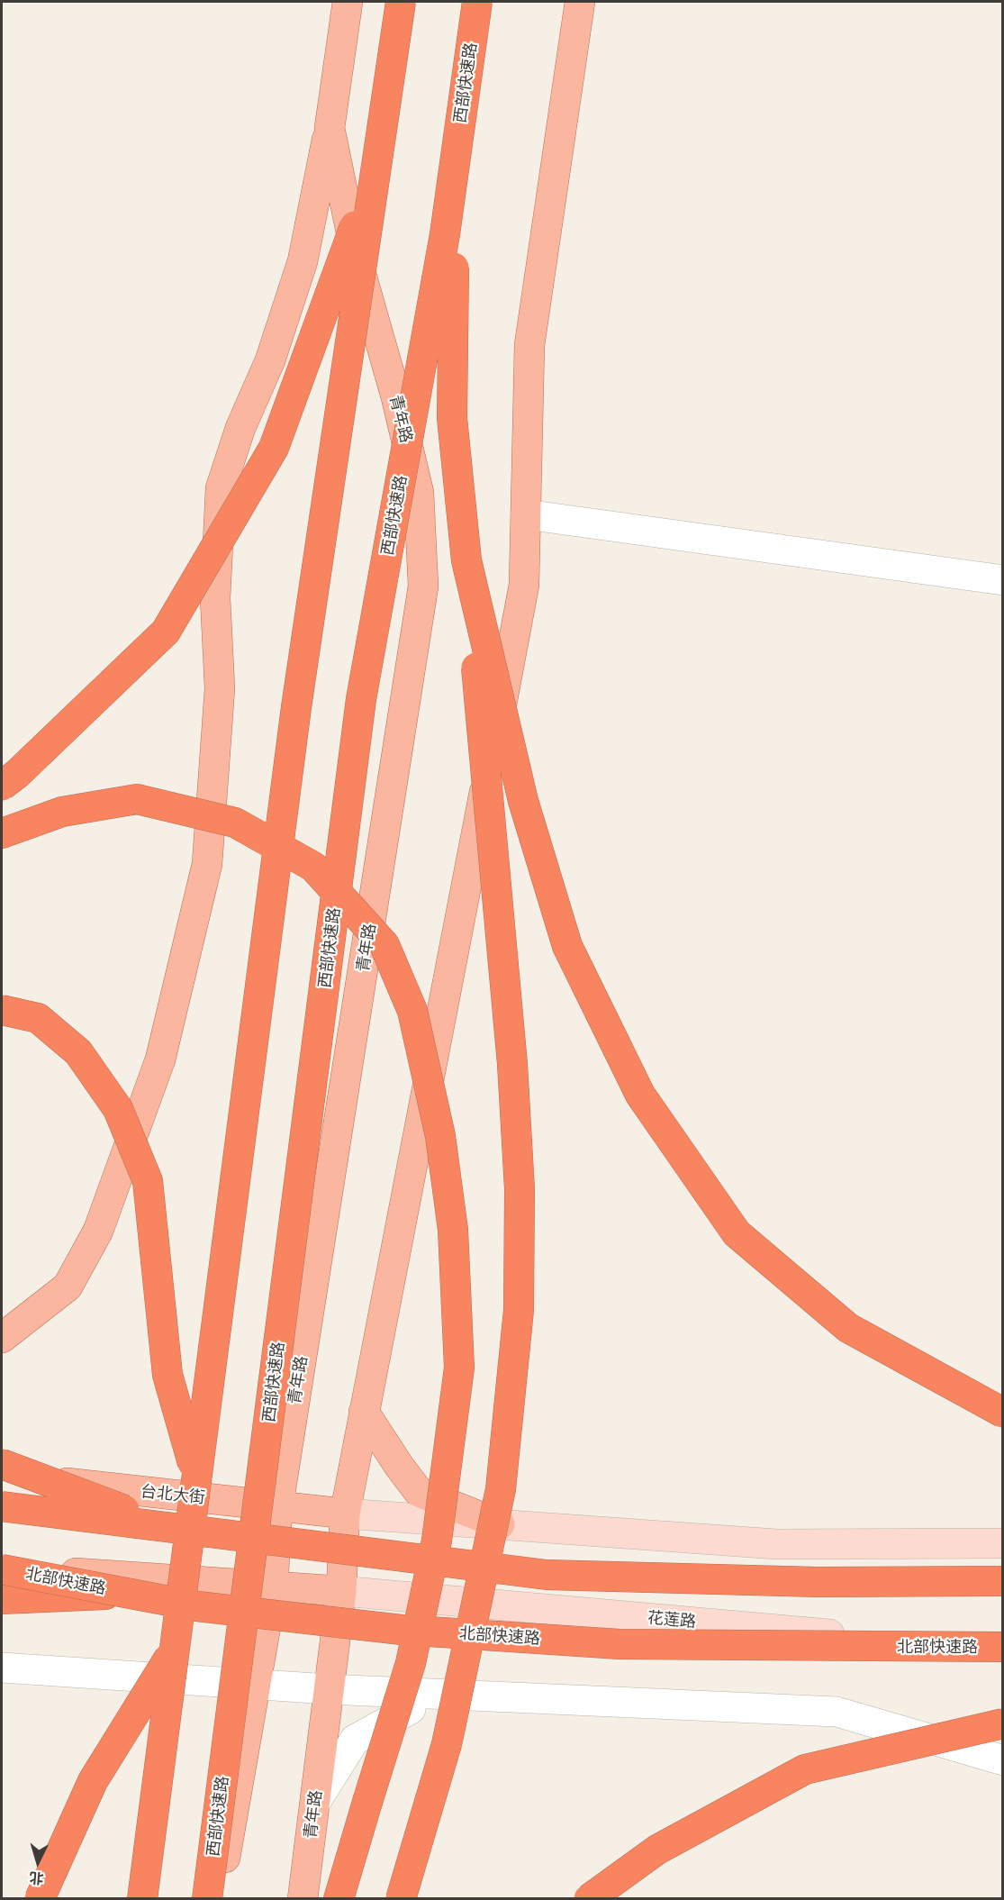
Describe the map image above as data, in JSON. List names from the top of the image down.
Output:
{
  "streets": {
    "highway": ["西部快速路", "北部快速路"],
    "main road": ["青年路", "台北大街", "花莲路"]
  },
  "crossings": [
    ["青年路", "台北大街"],
    ["青年路", "花莲路"],
    ["北部快速路", "花莲路"]
  ],
  "north": "bottom"
}
